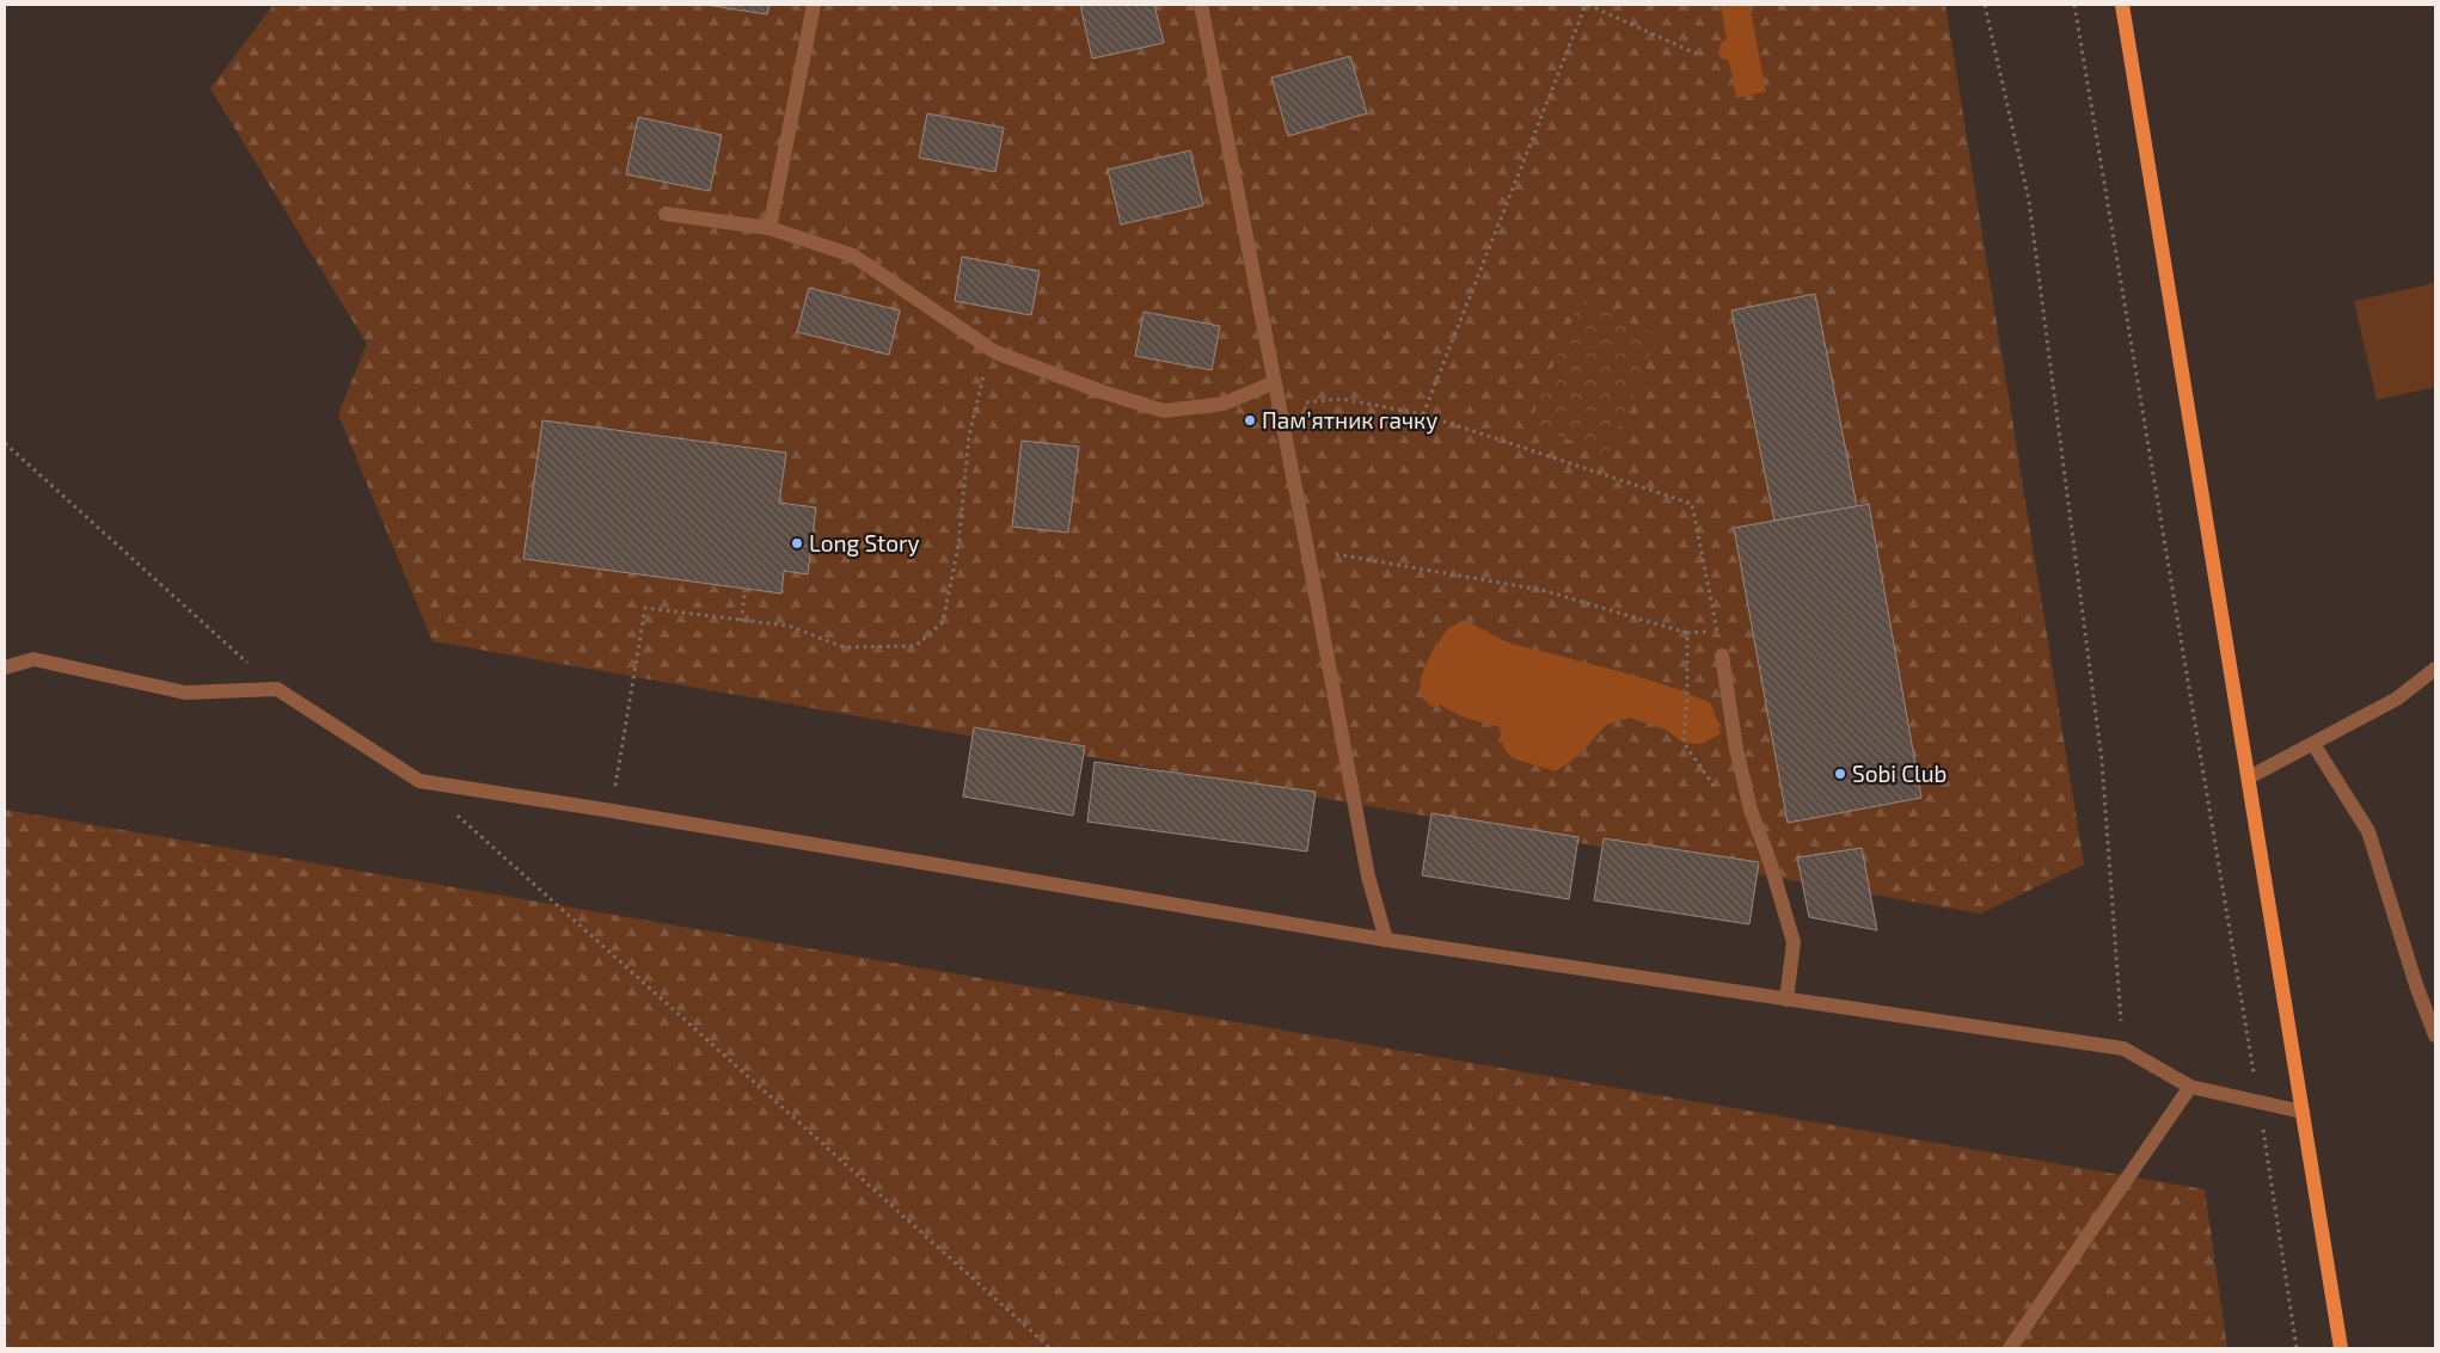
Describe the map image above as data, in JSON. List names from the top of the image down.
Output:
{
  "places": ["Памʼятник гачку", "Long Story", "Sobi Club"]
}
